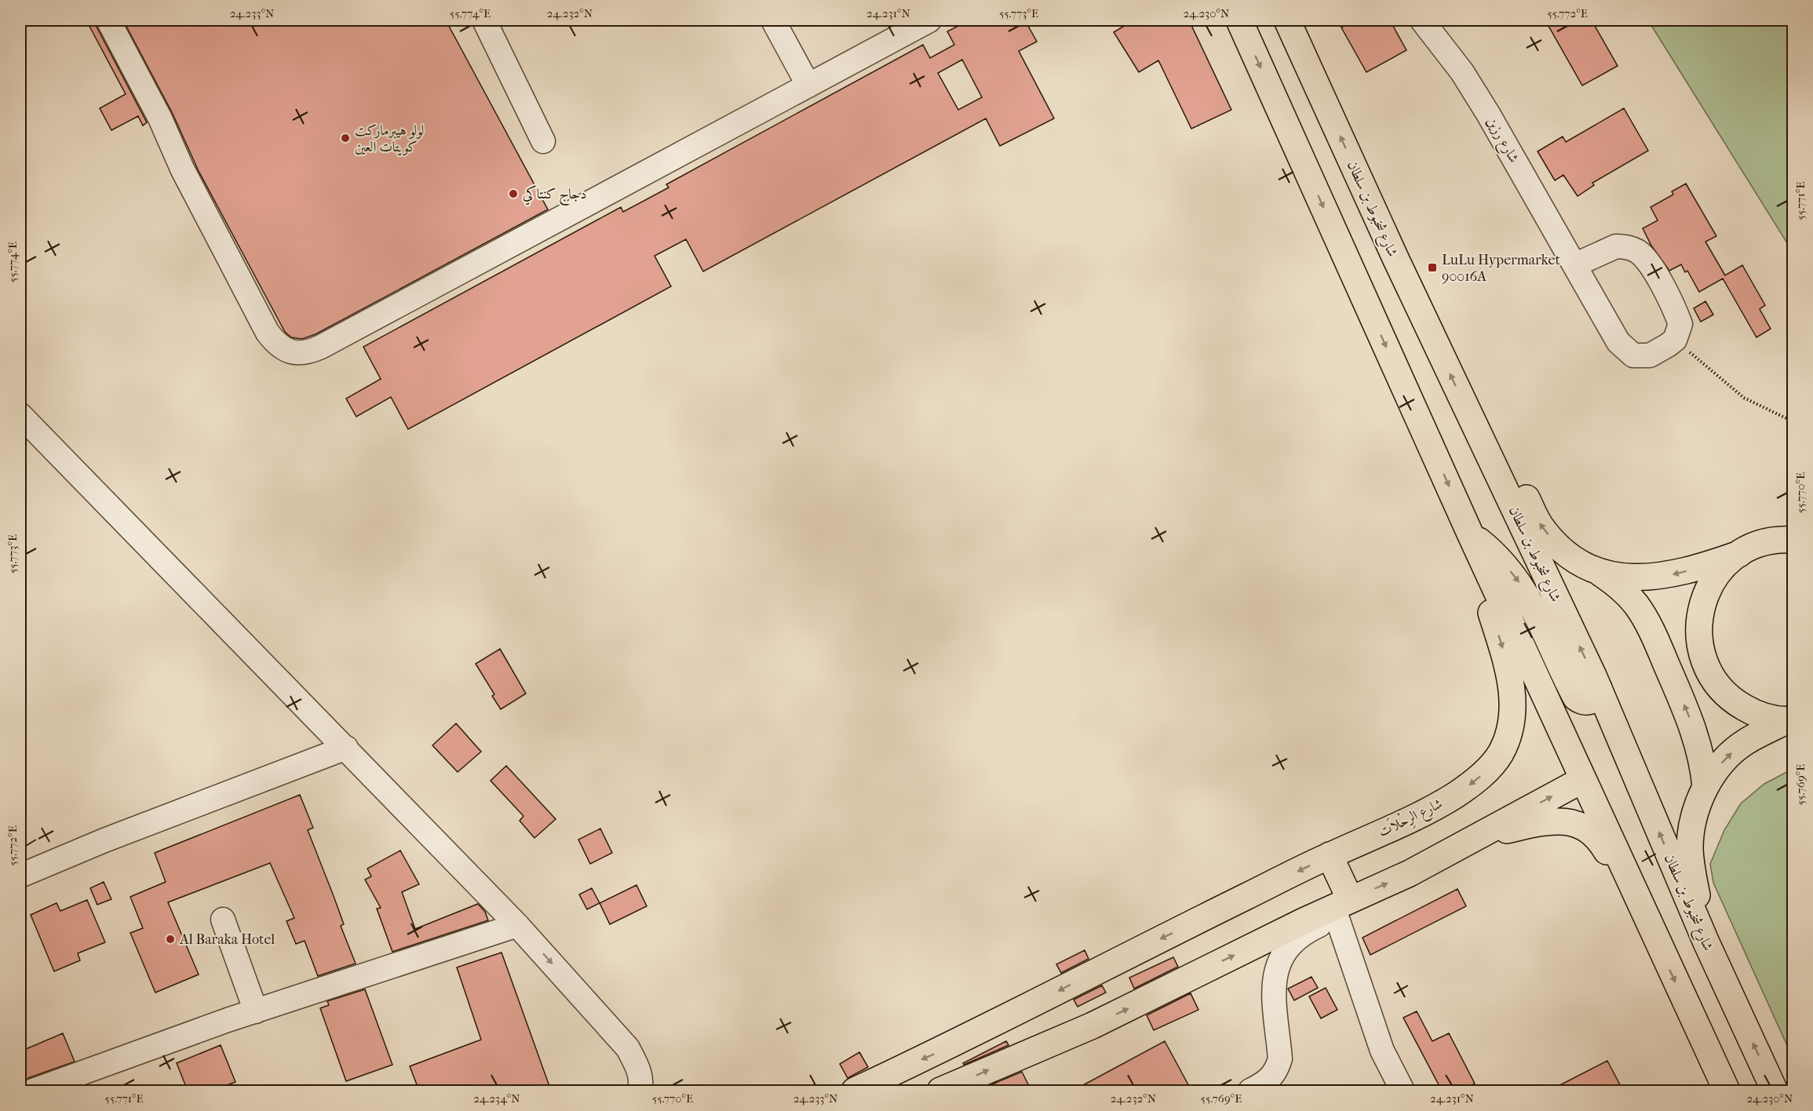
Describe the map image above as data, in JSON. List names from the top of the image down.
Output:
{
  "streets": {
    "main road": ["شارع شخبوط بن سلطان", "شارع الرِحْلاَت"],
    "street": ["شارع رزين"]
  },
  "places": {
    "other": ["لولو هيبرماركت كويتات العين", "دجاج كنتاكي", "Al Baraka Hotel"],
    "transit": ["LuLu Hypermarket 90016A"]
  },
  "coordinates": [
    "24.233°N",
    "55.774°E",
    "24.232°N",
    "24.231°N",
    "55.773°E",
    "24.230°N",
    "55.772°E",
    "55.771°E",
    "55.770°E",
    "55.769°E",
    "24.234°N"
  ]
}
